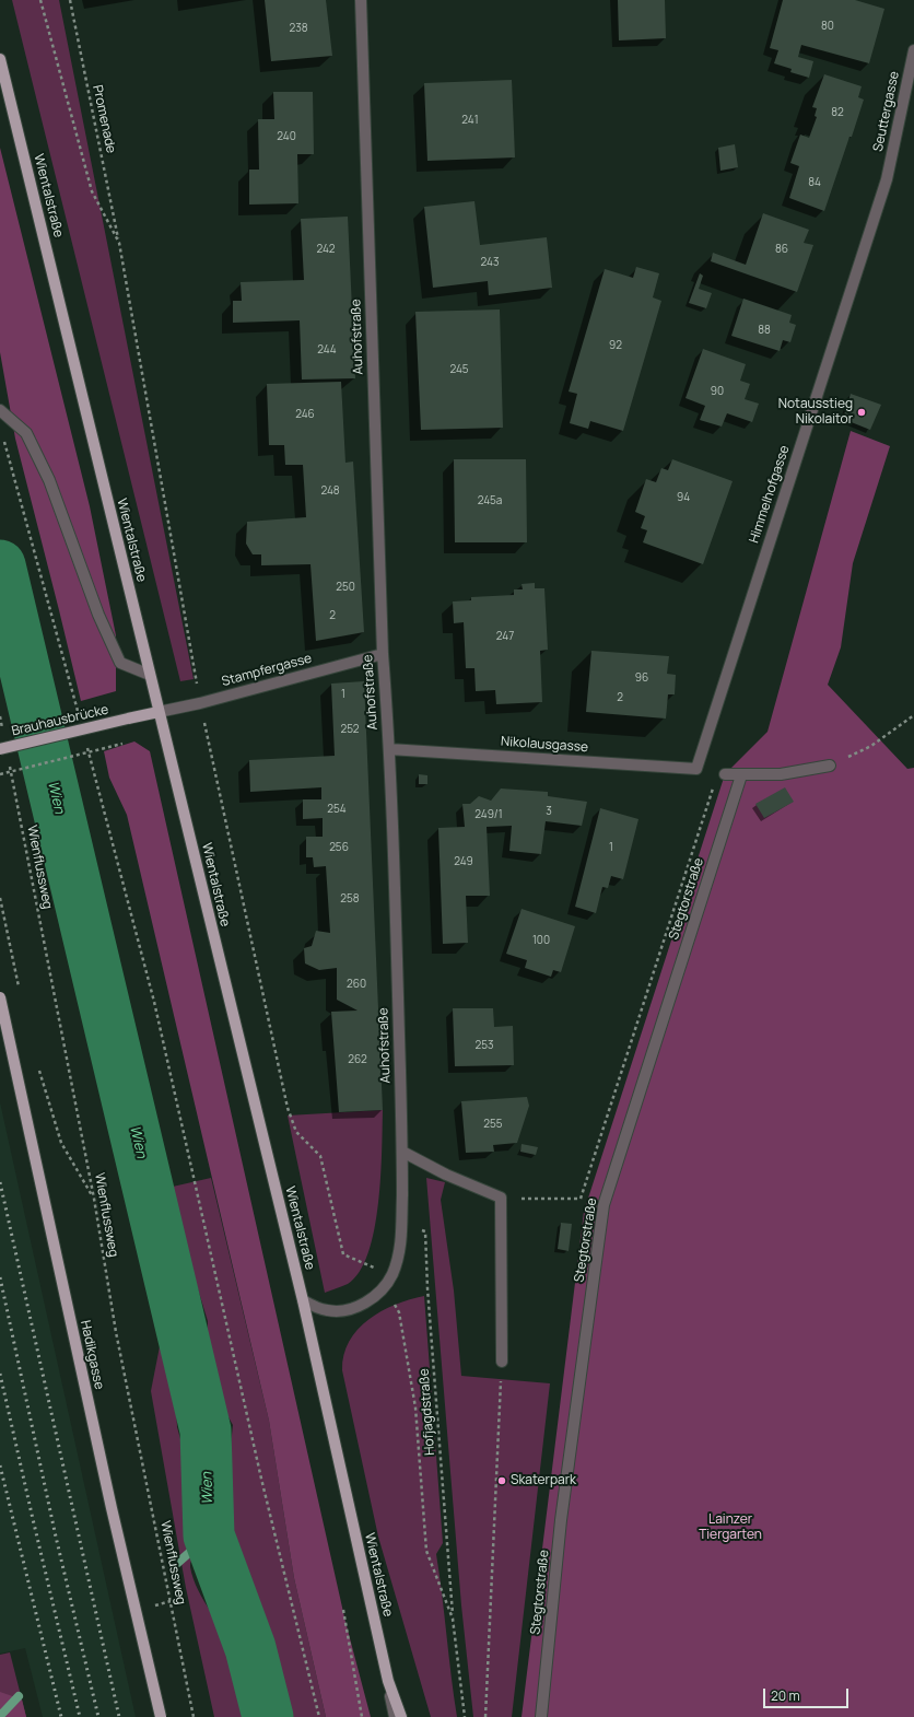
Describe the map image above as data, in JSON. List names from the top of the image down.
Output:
{
  "streets": {
    "main road": ["Wientalstraße", "Brauhausbrücke", "Hadikgasse"],
    "street": [
      "Seuttergasse",
      "Auhofstraße",
      "Himmelhofgasse",
      "Stampfergasse",
      "Nikolausgasse",
      "Stegtorstraße"
    ],
    "path": ["Promenade", "Wienflussweg", "Hofjagdstraße"]
  },
  "crossings": [
    ["Seuttergasse", "Himmelhofgasse"],
    ["Promenade", "Stampfergasse"],
    ["Wientalstraße", "Auhofstraße"],
    ["Wientalstraße", "Stampfergasse"],
    ["Wientalstraße", "Brauhausbrücke"],
    ["Auhofstraße", "Stampfergasse"],
    ["Auhofstraße", "Nikolausgasse"],
    ["Auhofstraße", "Hofjagdstraße"],
    ["Himmelhofgasse", "Nikolausgasse"],
    ["Stampfergasse", "Brauhausbrücke"]
  ],
  "water": ["Wien"],
  "parks": ["Lainzer Tiergarten"],
  "places": ["Notausstieg Nikolaitor", "Skaterpark"],
  "house_numbers": [
    "80",
    "238",
    "82",
    "241",
    "240",
    "84",
    "242",
    "86",
    "243",
    "88",
    "92",
    "244",
    "245",
    "90",
    "246",
    "248",
    "94",
    "245a",
    "250",
    "2",
    "247",
    "96",
    "1",
    "2",
    "252",
    "254",
    "3",
    "249/1",
    "256",
    "1",
    "249",
    "258",
    "100",
    "260",
    "253",
    "262",
    "255"
  ],
  "scale_bar": "20 m"
}
